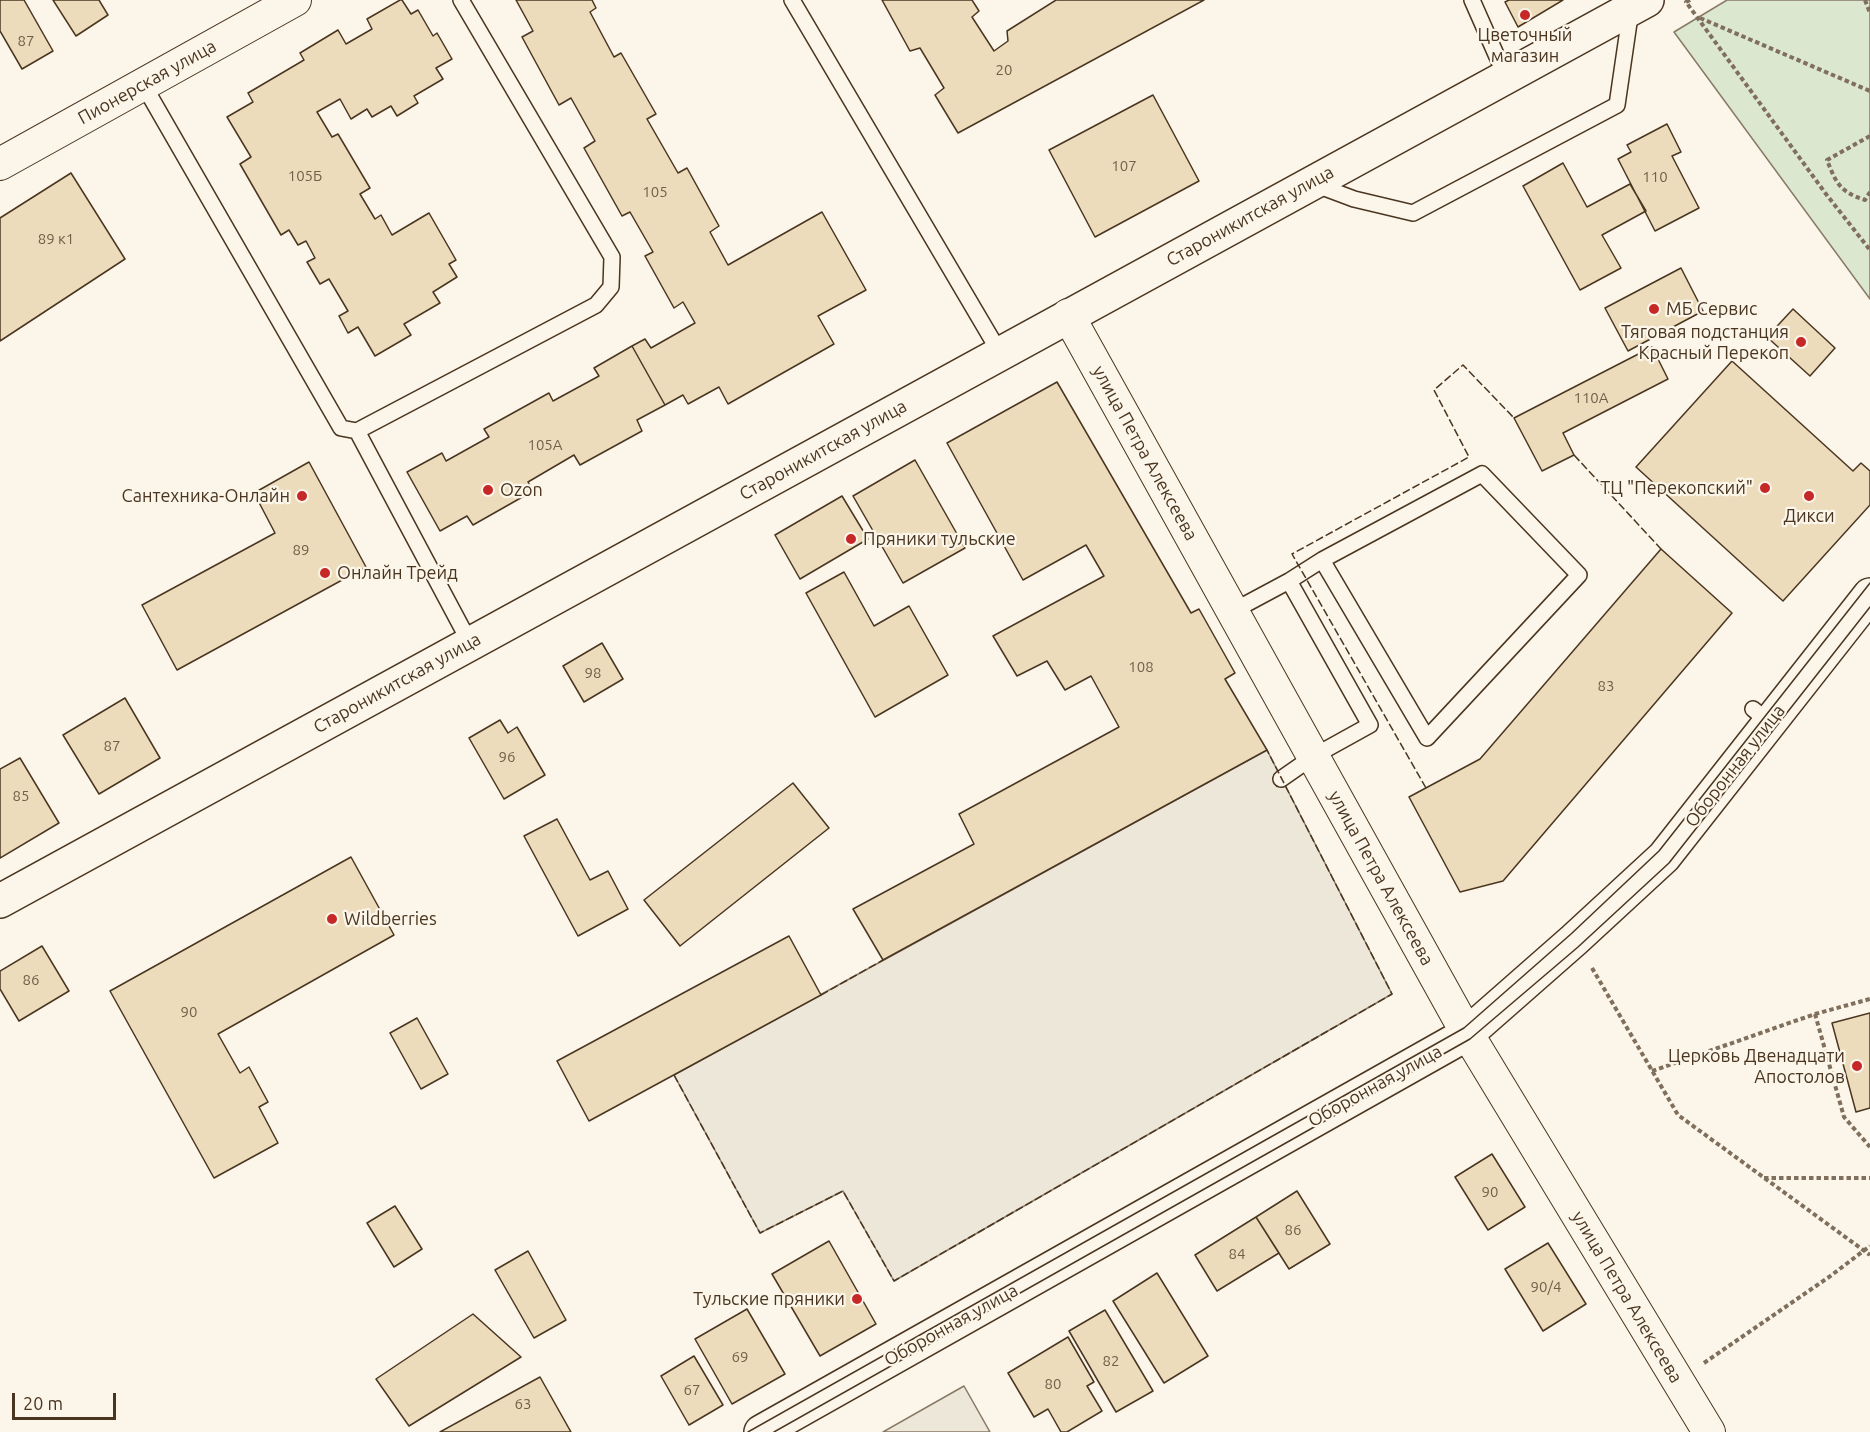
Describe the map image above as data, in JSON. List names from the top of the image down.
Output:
{
  "streets": {
    "main road": ["Староникитская улица", "Оборонная улица"],
    "street": ["Пионерская улица", "улица Петра Алексеева"]
  },
  "crossings": [
    ["Староникитская улица", "улица Петра Алексеева"],
    ["улица Петра Алексеева", "Оборонная улица"]
  ],
  "places": [
    "Цветочный магазин",
    "МБ Сервис",
    "Тяговая подстанция Красный Перекоп",
    "ТЦ \"Перекопский\"",
    "Ozon",
    "Сантехника-Онлайн",
    "Дикси",
    "Пряники тульские",
    "Онлайн Трейд",
    "Wildberries",
    "Церковь Двенадцати Апостолов",
    "Тульские пряники"
  ],
  "house_numbers": [
    "87",
    "20",
    "107",
    "105Б",
    "110",
    "105",
    "89 к1",
    "110А",
    "105А",
    "89",
    "108",
    "98",
    "83",
    "87",
    "96",
    "85",
    "86",
    "90",
    "90",
    "86",
    "84",
    "90/4",
    "69",
    "82",
    "80",
    "67",
    "63"
  ],
  "scale_bar": "20 m"
}
